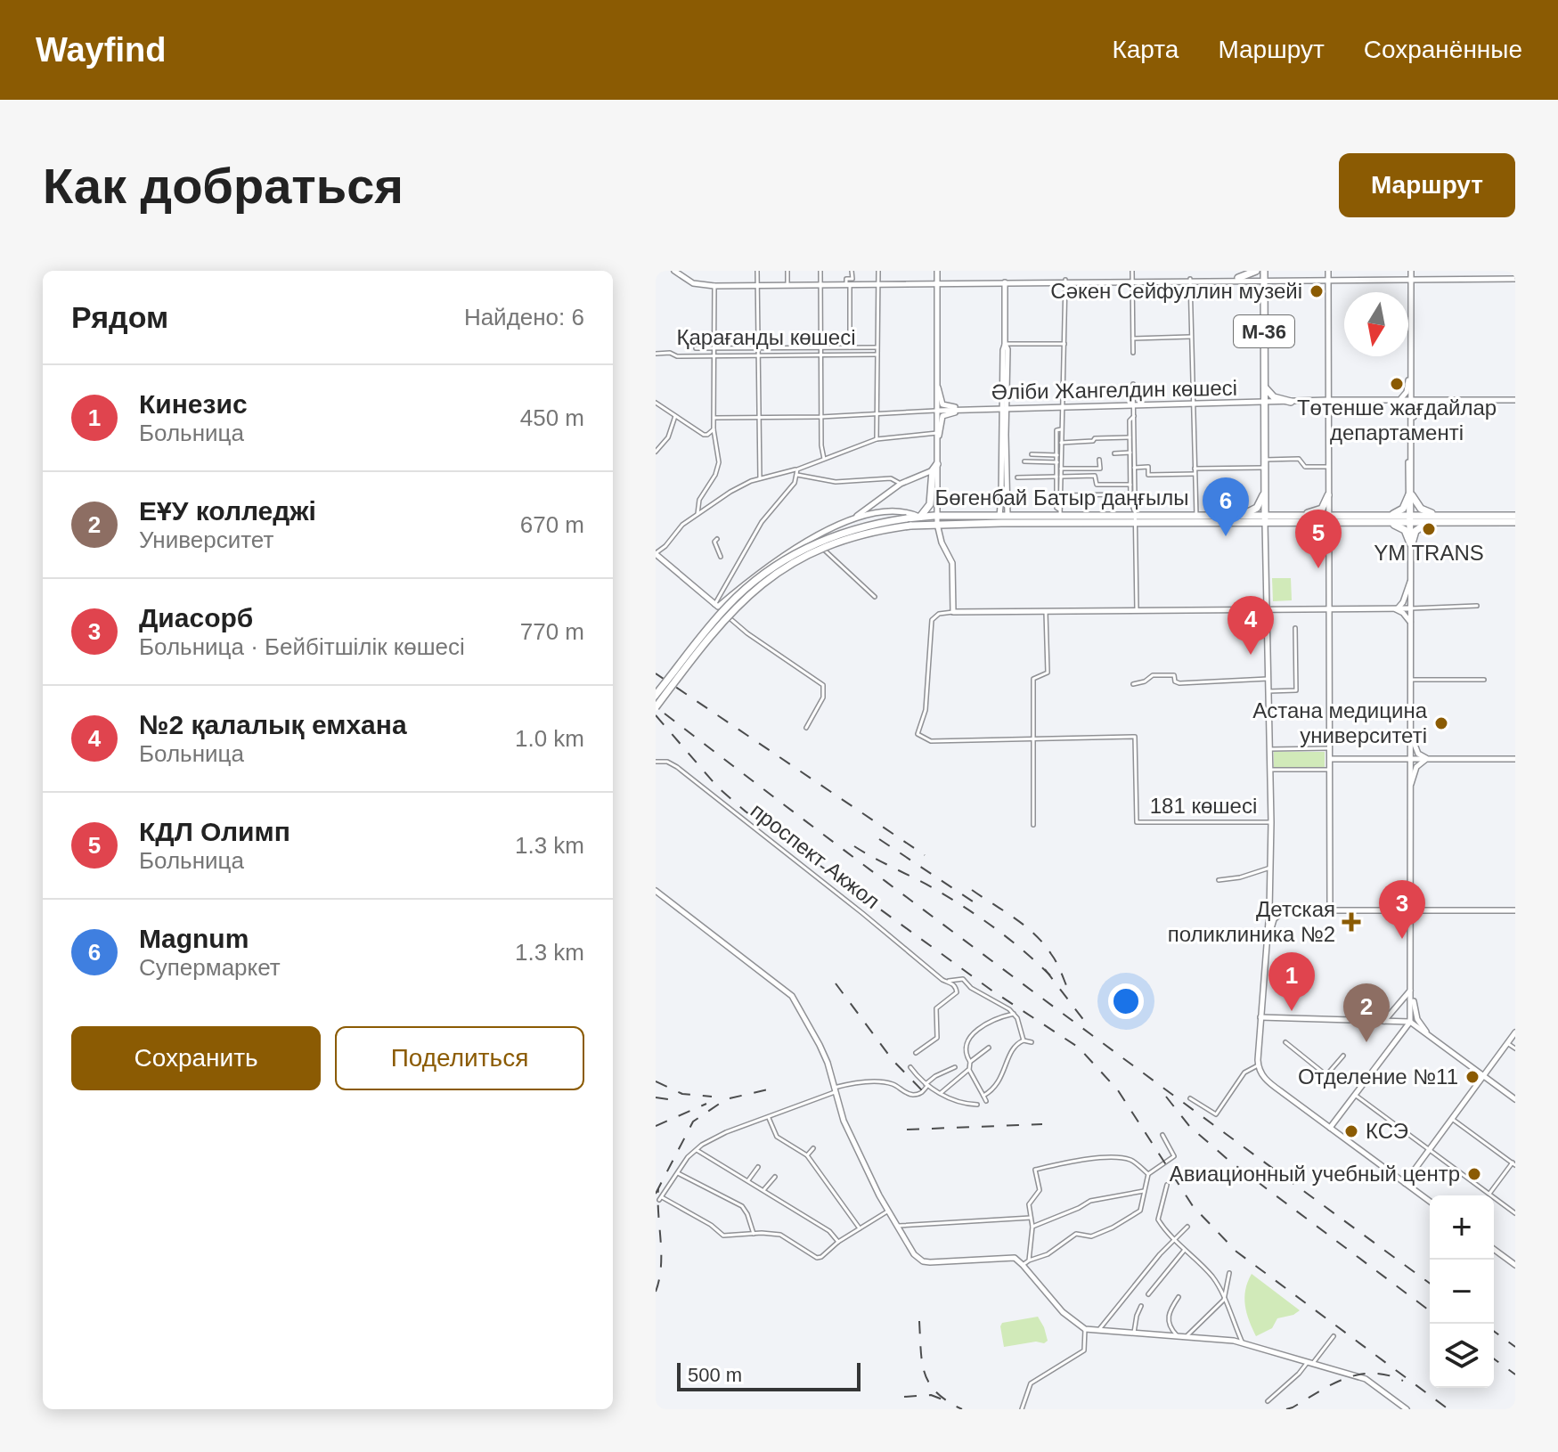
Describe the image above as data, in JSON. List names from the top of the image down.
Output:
{
  "streets": {
    "main road": ["M-36", "Әліби Жангелдин көшесі", "Бөгенбай Батыр даңғылы"],
    "street": ["Қарағанды көшесі", "181 көшесі", "проспект Акжол"]
  },
  "crossings": [
    ["M-36", "Әліби Жангелдин көшесі"],
    ["M-36", "Бөгенбай Батыр даңғылы"]
  ],
  "places": {
    "other": [
      "Сәкен Сейфуллин музейі",
      "Төтенше жағдайлар департаменті",
      "YM TRANS",
      "Астана медицина университеті",
      "Отделение №11",
      "КСЭ",
      "Авиационный учебный центр"
    ],
    "health": ["Детская поликлиника №2"]
  },
  "scale_bar": "500 m",
  "north": "bottom",
  "page": {
    "header": "Wayfind",
    "nav": ["Карта", "Маршрут", "Сохранённые"],
    "buttons": [
      "Маршрут",
      ["Сохранить", "Поделиться"]
    ],
    "title": "Как добраться",
    "heading": ["Рядом", "Найдено: 6"],
    "list": [
      {
        "mark": "1",
        "name": "Кинезис",
        "note": "Больница",
        "value": "450 m"
      },
      {
        "mark": "2",
        "name": "ЕҰУ колледжі",
        "note": "Университет",
        "value": "670 m"
      },
      {
        "mark": "3",
        "name": "Диасорб",
        "note": "Больница · Бейбітшілік көшесі",
        "value": "770 m"
      },
      {
        "mark": "4",
        "name": "№2 қалалық емхана",
        "note": "Больница",
        "value": "1.0 km"
      },
      {
        "mark": "5",
        "name": "КДЛ Олимп",
        "note": "Больница",
        "value": "1.3 km"
      },
      {
        "mark": "6",
        "name": "Magnum",
        "note": "Супермаркет",
        "value": "1.3 km"
      }
    ],
    "pins": [
      "6",
      "5",
      "4",
      "3",
      "1",
      "2"
    ],
    "map_buttons": ["+", "−"],
    "scale": "500 m"
  }
}
